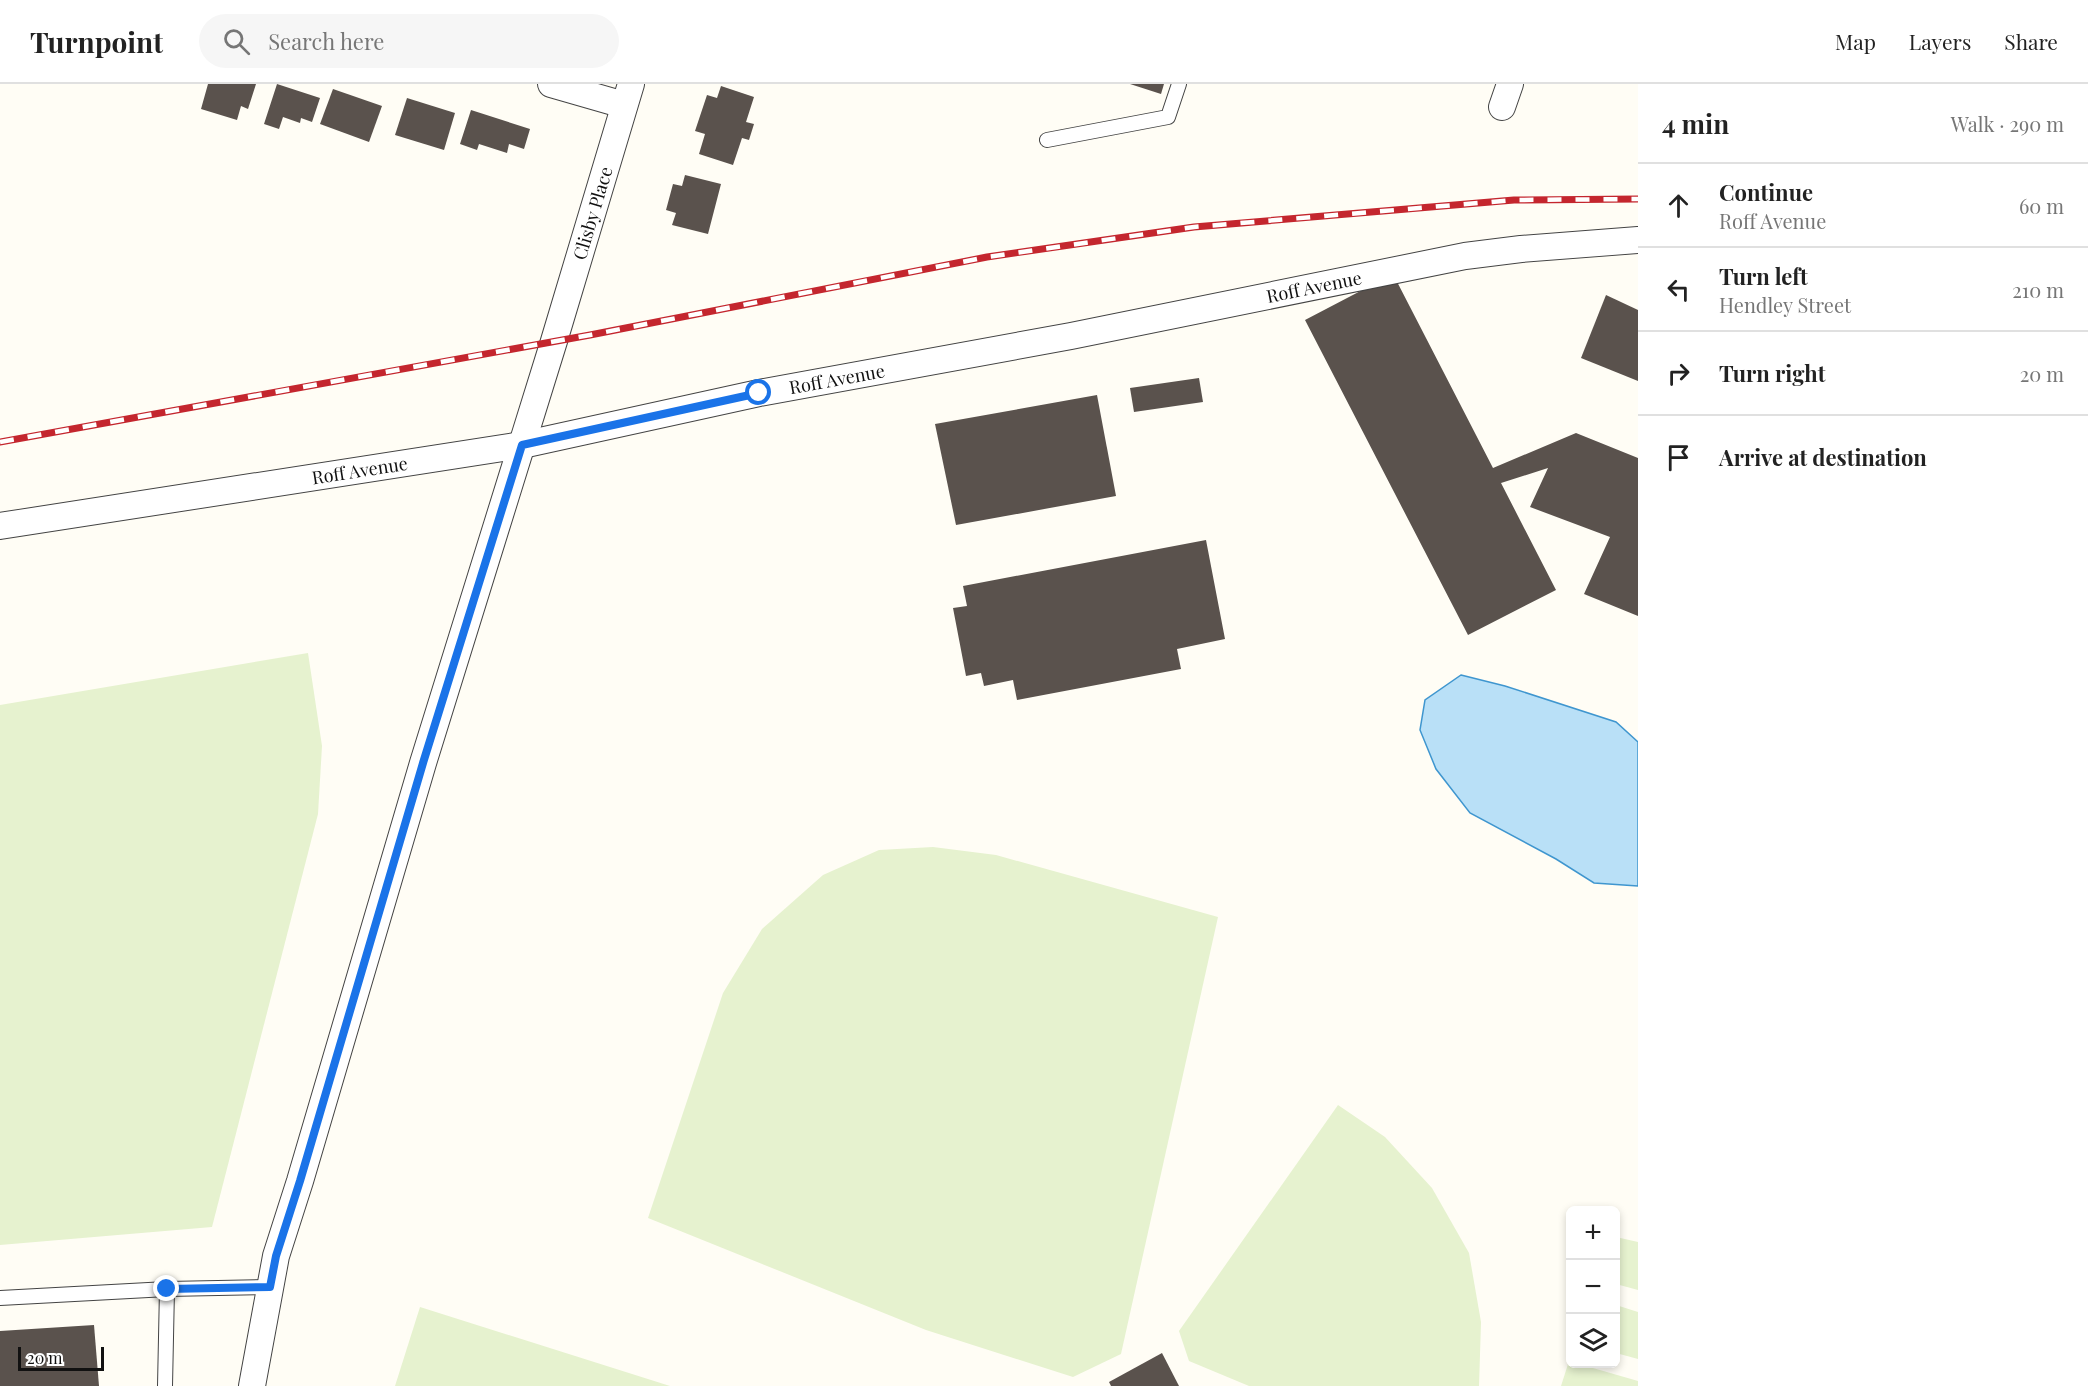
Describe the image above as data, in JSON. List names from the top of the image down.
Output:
{
  "streets": {
    "street": ["Clisby Place", "Roff Avenue"]
  },
  "crossings": [
    ["Clisby Place", "Roff Avenue"]
  ],
  "scale_bar": "20 m",
  "page": {
    "header": "Turnpoint",
    "search": "Search here",
    "nav": ["Map", "Layers", "Share"],
    "heading": ["4 min", "Walk · 290 m"],
    "list": [
      ["Continue", "Roff Avenue", "60 m"],
      ["Turn left", "Hendley Street", "210 m"],
      ["Turn right", "20 m"],
      "Arrive at destination"
    ],
    "map_buttons": ["+", "−"],
    "scale": "20 m"
  }
}
